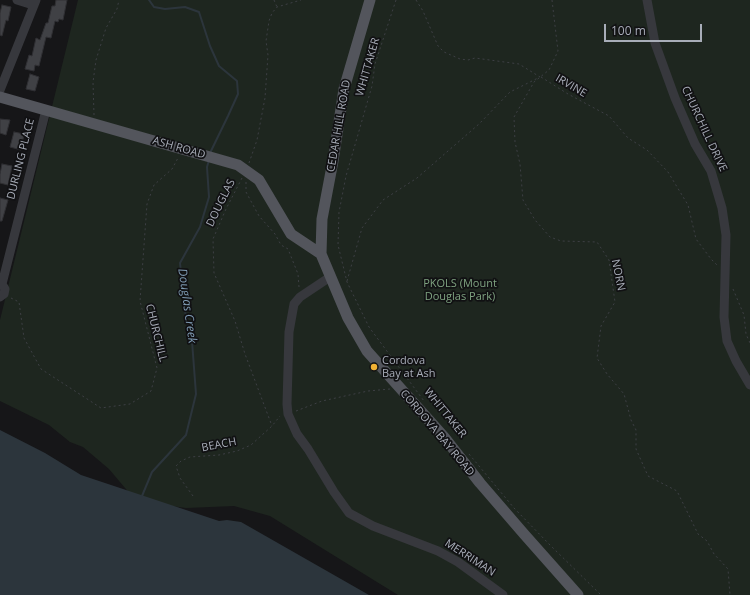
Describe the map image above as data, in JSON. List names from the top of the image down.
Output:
{
  "streets": {
    "main road": ["CEDAR HILL ROAD", "ASH ROAD", "CORDOVA BAY ROAD"],
    "street": ["CHURCHILL DRIVE", "DURLING PLACE", "MERRIMAN"],
    "path": [
      "WHITTAKER",
      "IRVINE",
      "DOUGLAS",
      "NORN",
      "CHURCHILL",
      "BEACH"
    ]
  },
  "crossings": [
    ["WHITTAKER", "IRVINE"],
    ["WHITTAKER", "BEACH"],
    ["IRVINE", "CHURCHILL DRIVE"],
    ["IRVINE", "NORN"],
    ["CEDAR HILL ROAD", "ASH ROAD"],
    ["CEDAR HILL ROAD", "CORDOVA BAY ROAD"],
    ["ASH ROAD", "DURLING PLACE"],
    ["ASH ROAD", "DOUGLAS"],
    ["ASH ROAD", "CHURCHILL"],
    ["ASH ROAD", "CORDOVA BAY ROAD"],
    ["DURLING PLACE", "CHURCHILL"],
    ["DOUGLAS", "BEACH"],
    ["CORDOVA BAY ROAD", "BEACH"],
    ["BEACH", "MERRIMAN"]
  ],
  "water": ["Douglas Creek"],
  "parks": ["PKOLS (Mount Douglas Park)"],
  "places": ["Cordova Bay at Ash"],
  "scale_bar": "100 m"
}
